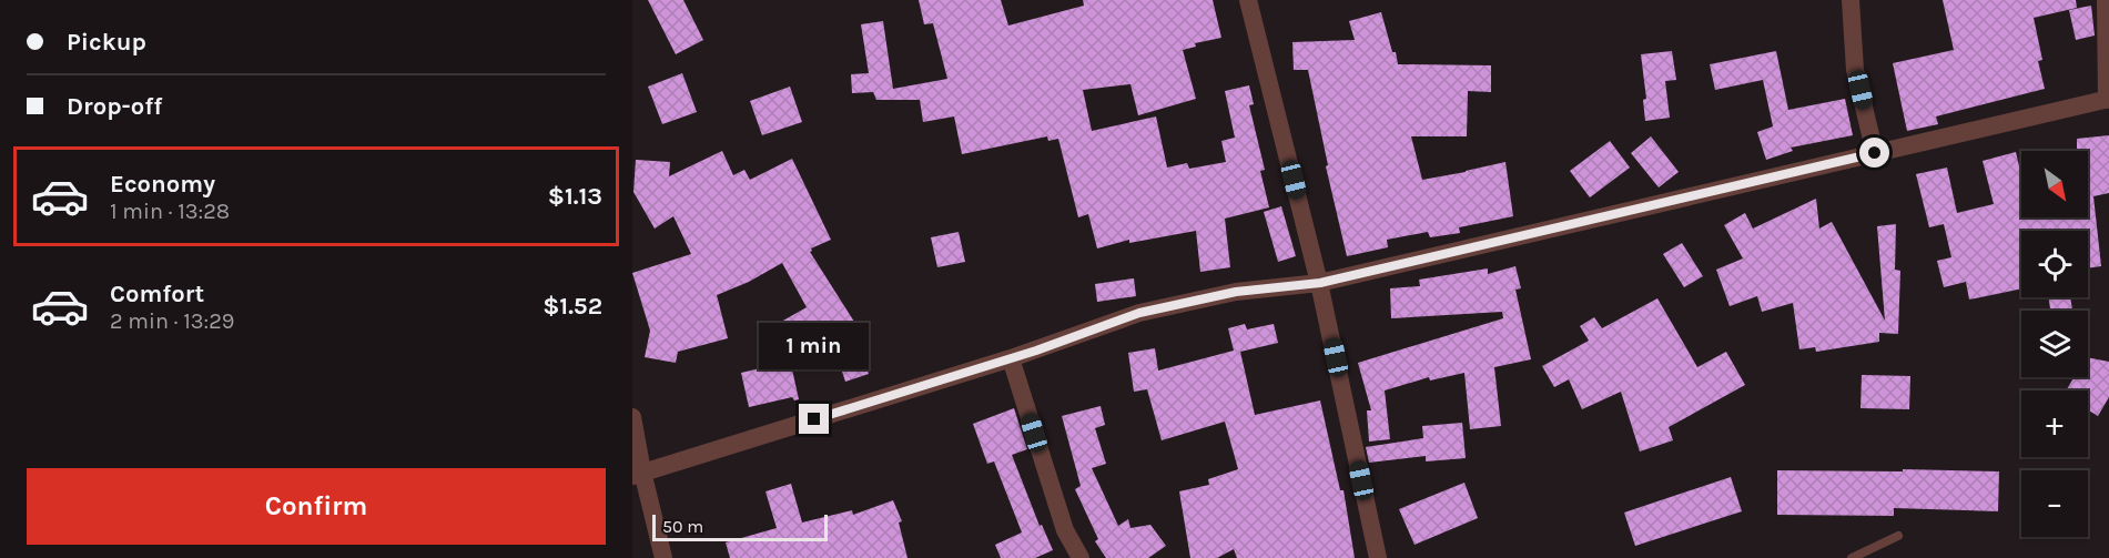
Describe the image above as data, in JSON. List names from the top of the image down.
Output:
{
  "scale_bar": "50 m",
  "north": "bottom right",
  "page": {
    "banner": ["Pickup", "Drop-off"],
    "list": [
      {
        "name": "Economy",
        "note": "1 min · 13:28",
        "value": "$1.13"
      },
      {
        "name": "Comfort",
        "note": "2 min · 13:29",
        "value": "$1.52"
      }
    ],
    "map_buttons": ["+", "−"],
    "bubble": "1 min",
    "buttons": "Confirm",
    "scale": "50 m"
  }
}
